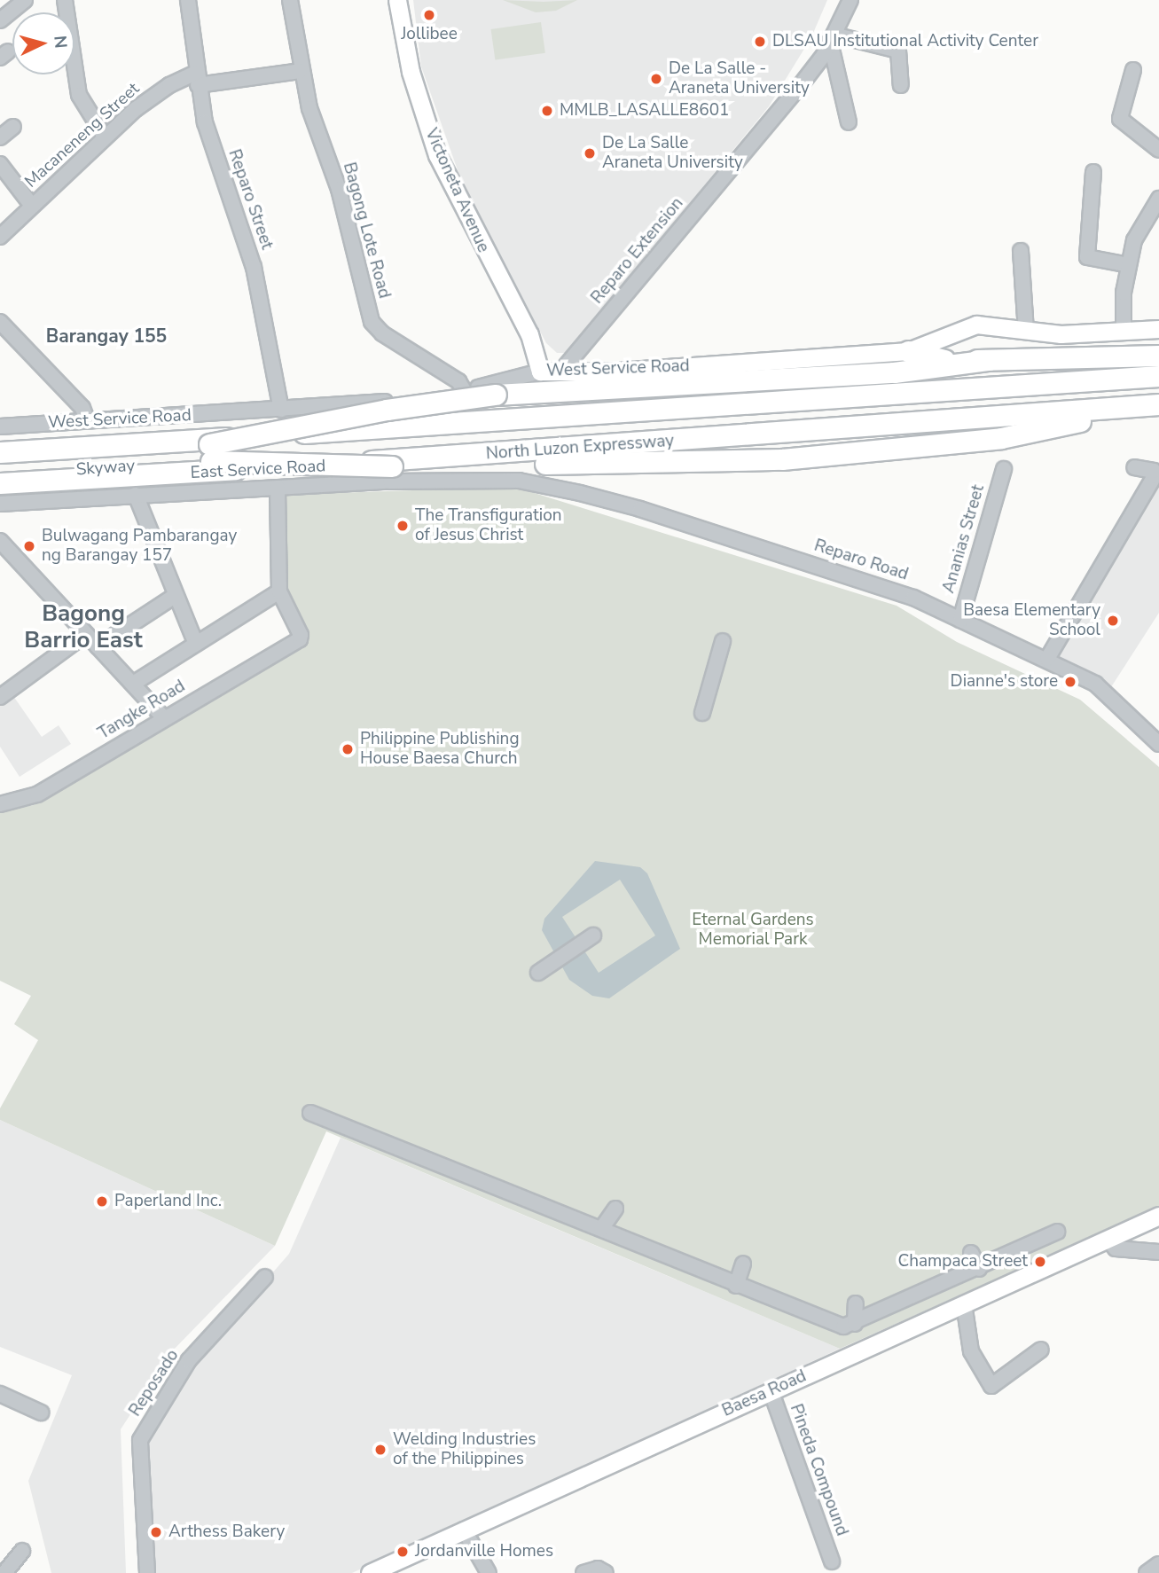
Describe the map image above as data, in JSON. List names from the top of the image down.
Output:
{
  "streets": {
    "highway": ["North Luzon Expressway", "Skyway"],
    "main road": ["Victoneta Avenue", "West Service Road", "Baesa Road"],
    "street": [
      "Macaneneng Street",
      "Reparo Street",
      "Bagong Lote Road",
      "Reparo Extension",
      "East Service Road",
      "Ananias Street",
      "Reparo Road",
      "Tangke Road",
      "Reposado",
      "Pineda Compound"
    ]
  },
  "crossings": [
    ["Macaneneng Street", "Reparo Street"],
    ["Macaneneng Street", "Bagong Lote Road"],
    ["Victoneta Avenue", "West Service Road"],
    ["Reparo Street", "West Service Road"],
    ["Bagong Lote Road", "West Service Road"],
    ["Reparo Extension", "West Service Road"],
    ["East Service Road", "Reparo Road"],
    ["Ananias Street", "Reparo Road"],
    ["Baesa Road", "Pineda Compound"]
  ],
  "districts": ["Barangay 155", "Bagong Barrio East"],
  "parks": ["Eternal Gardens Memorial Park"],
  "places": [
    "Jollibee",
    "DLSAU Institutional Activity Center",
    "De La Salle - Araneta University",
    "MMLB_LASALLE8601",
    "De La Salle Araneta University",
    "The Transfiguration of Jesus Christ",
    "Bulwagang Pambarangay ng Barangay 157",
    "Baesa Elementary School",
    "Dianne's store",
    "Philippine Publishing House Baesa Church",
    "Paperland Inc.",
    "Champaca Street",
    "Welding Industries of the Philippines",
    "Arthess Bakery",
    "Jordanville Homes"
  ],
  "north": "right"
}
